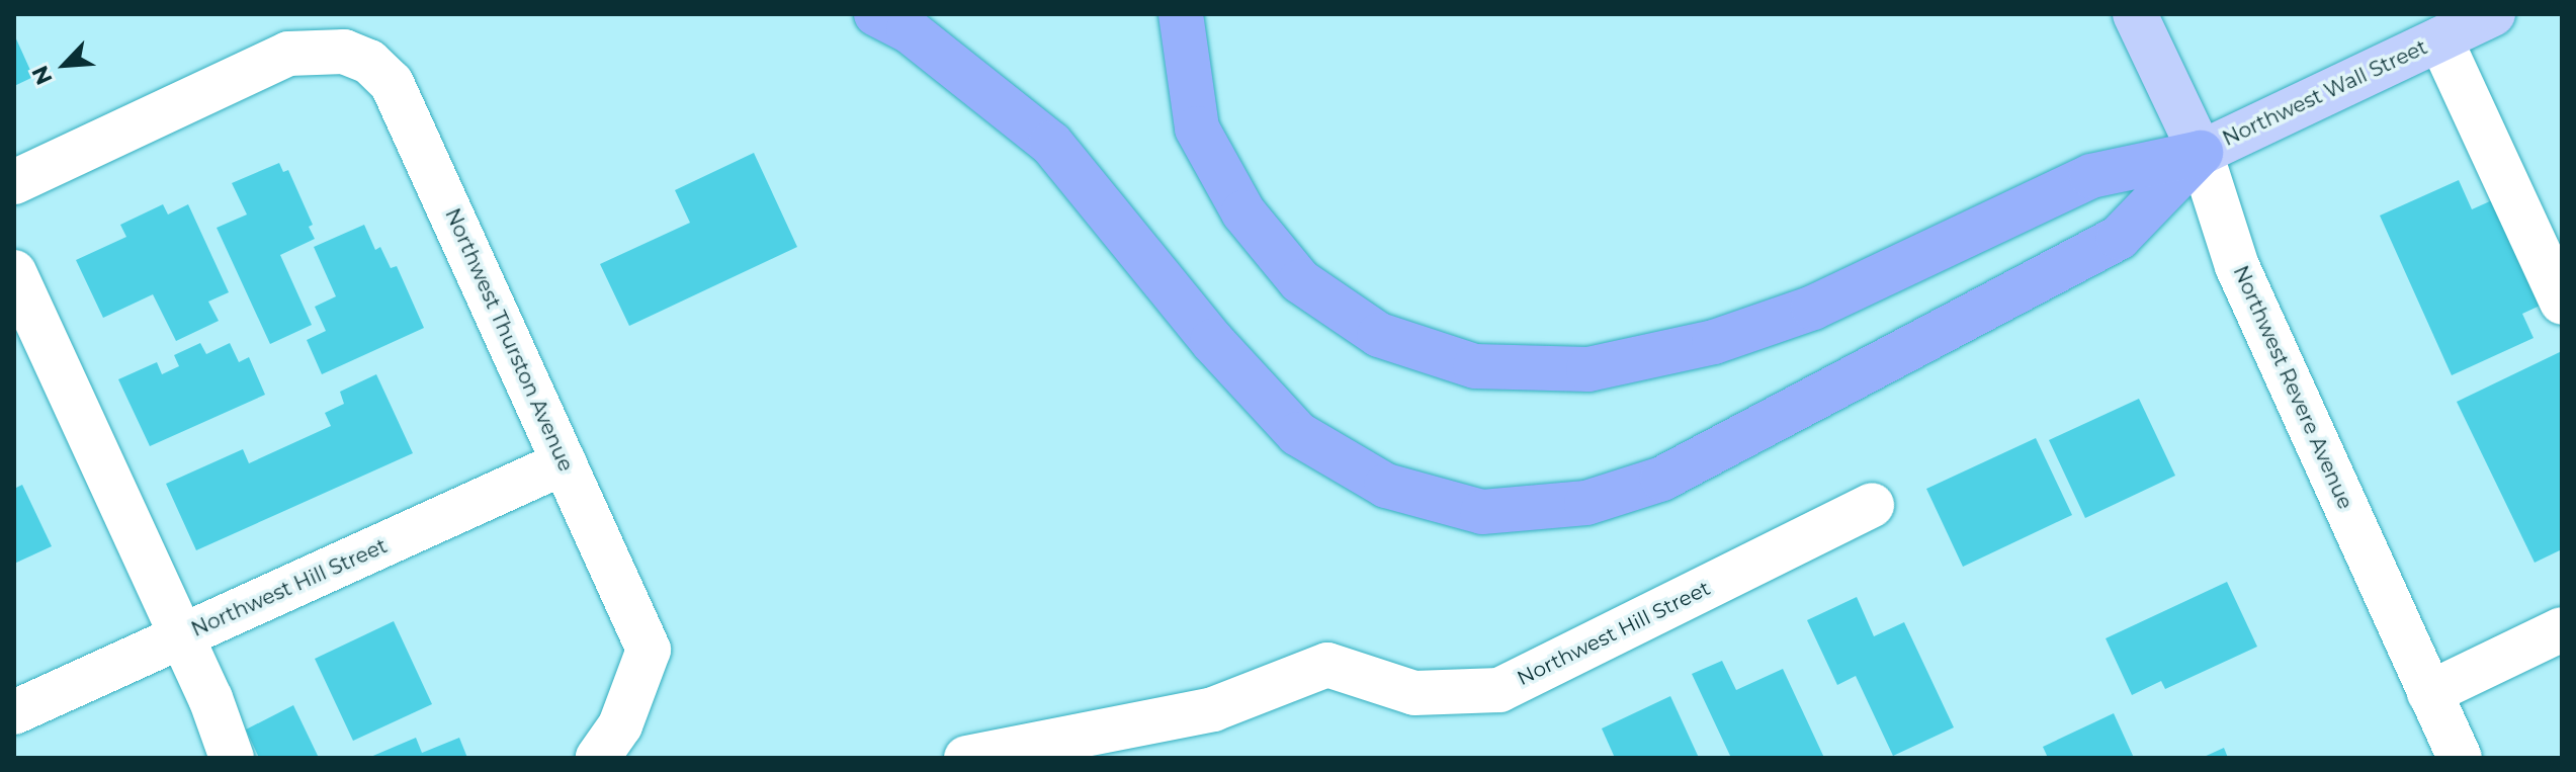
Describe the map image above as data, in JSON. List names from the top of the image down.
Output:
{
  "streets": {
    "main road": ["Northwest Wall Street", "Northwest Revere Avenue"],
    "street": ["Northwest Thurston Avenue", "Northwest Hill Street"]
  },
  "crossings": [
    ["Northwest Wall Street", "Northwest Revere Avenue"],
    ["Northwest Thurston Avenue", "Northwest Hill Street"]
  ],
  "north": "bottom left"
}
